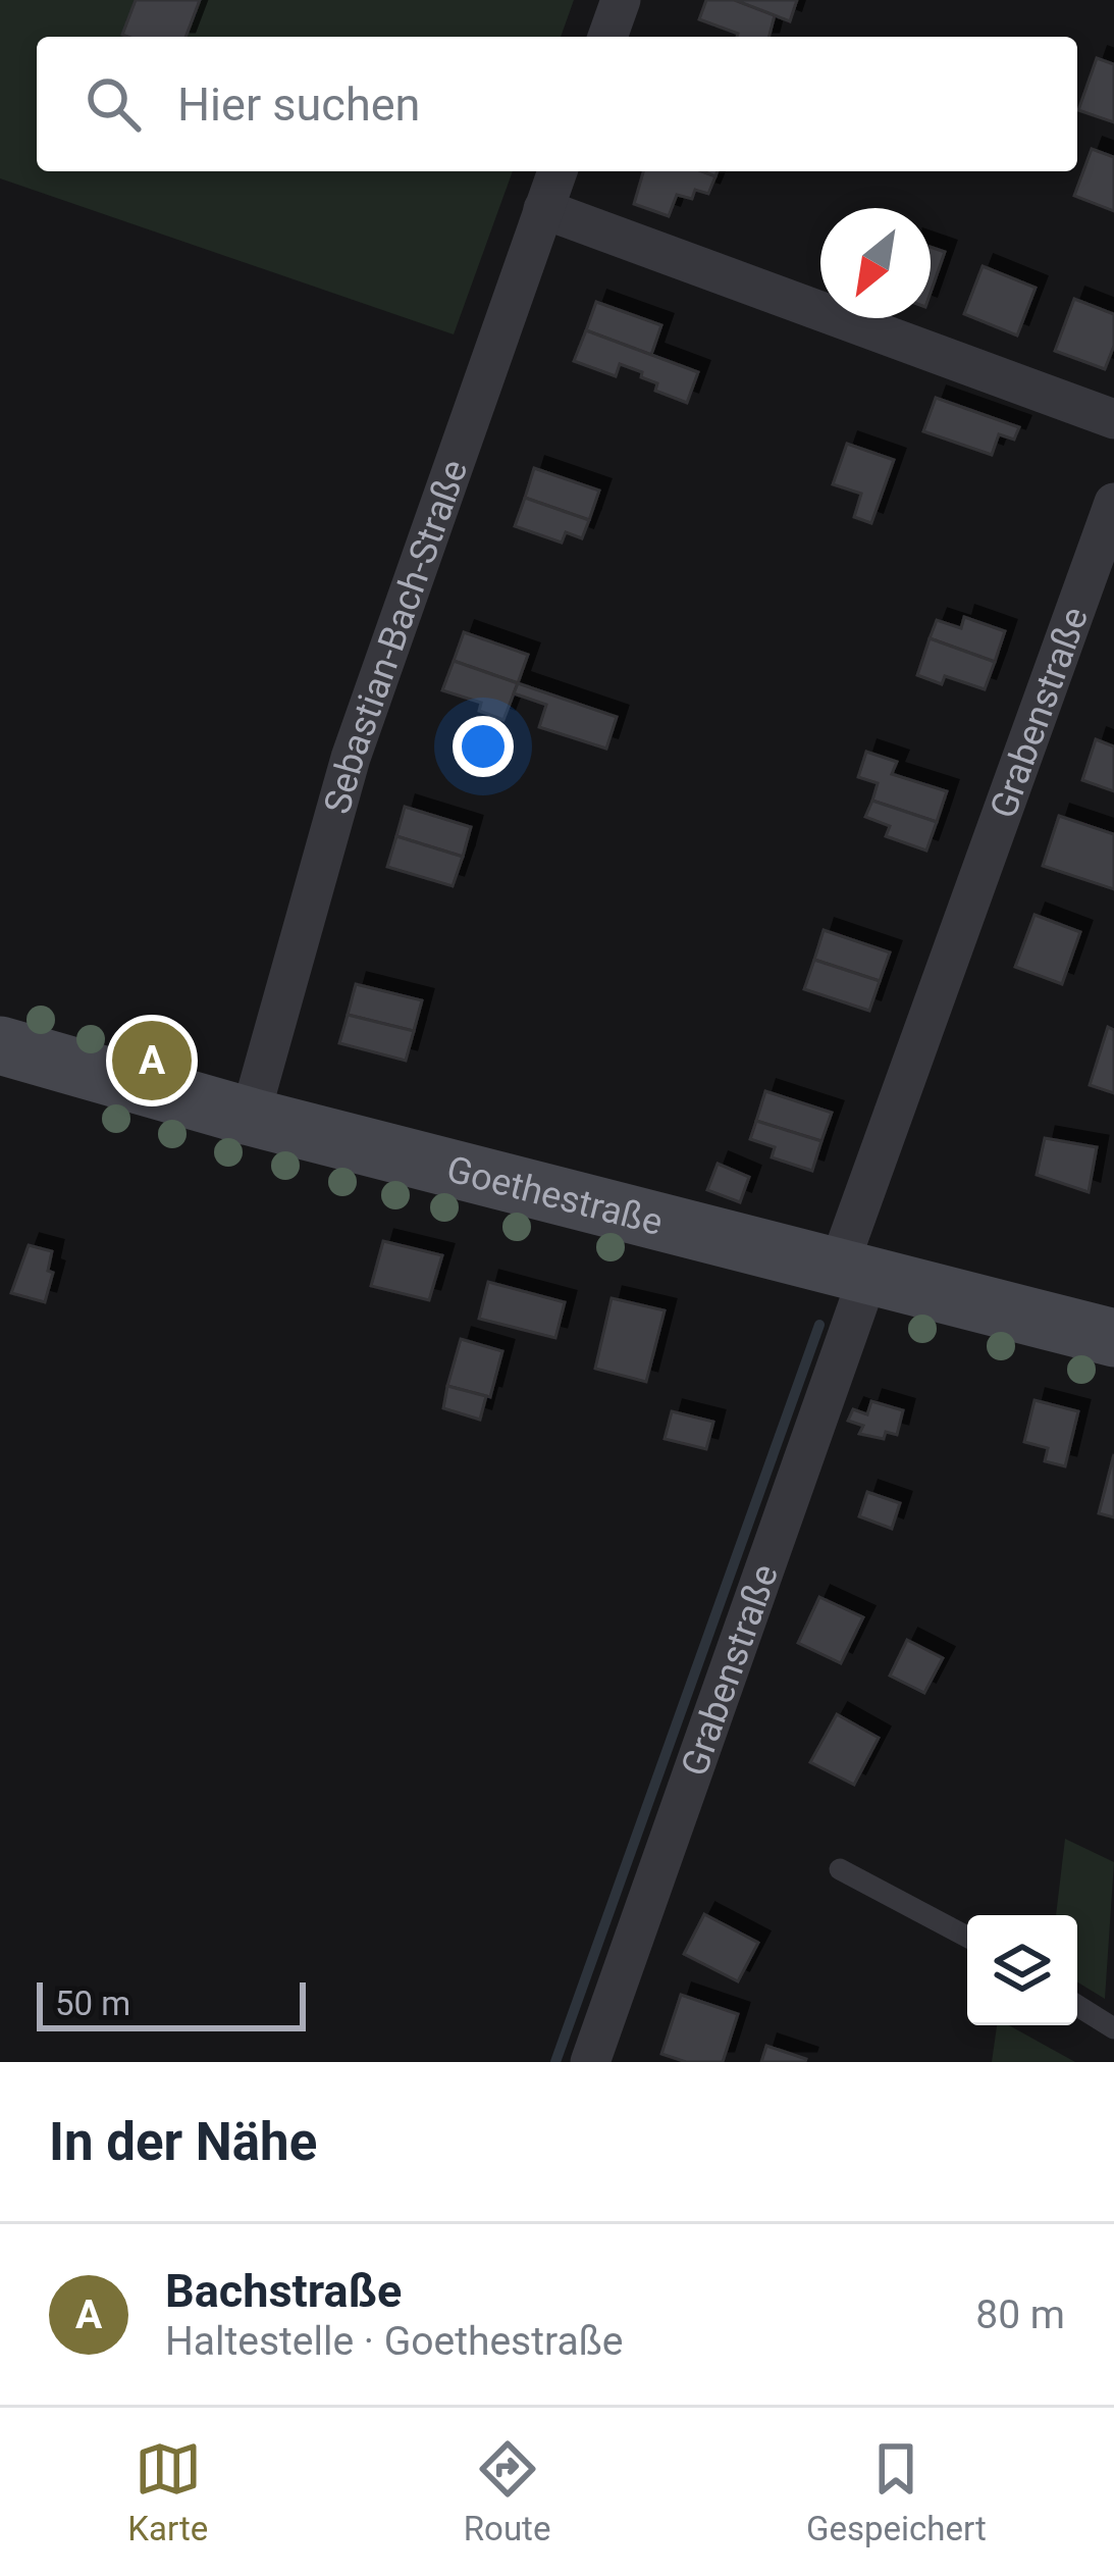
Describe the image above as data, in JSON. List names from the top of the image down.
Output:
{
  "streets": {
    "street": ["Sebastian-Bach-Straße", "Grabenstraße", "Goethestraße"]
  },
  "crossings": [
    ["Sebastian-Bach-Straße", "Goethestraße"],
    ["Grabenstraße", "Goethestraße"]
  ],
  "scale_bar": "50 m",
  "north": "bottom left",
  "page": {
    "search": "Hier suchen",
    "pins": "A",
    "scale": "50 m",
    "heading": "In der Nähe",
    "list": [
      {
        "mark": "A",
        "name": "Bachstraße",
        "note": "Haltestelle · Goethestraße",
        "value": "80 m"
      }
    ],
    "nav": ["Karte", "Route", "Gespeichert"]
  }
}
